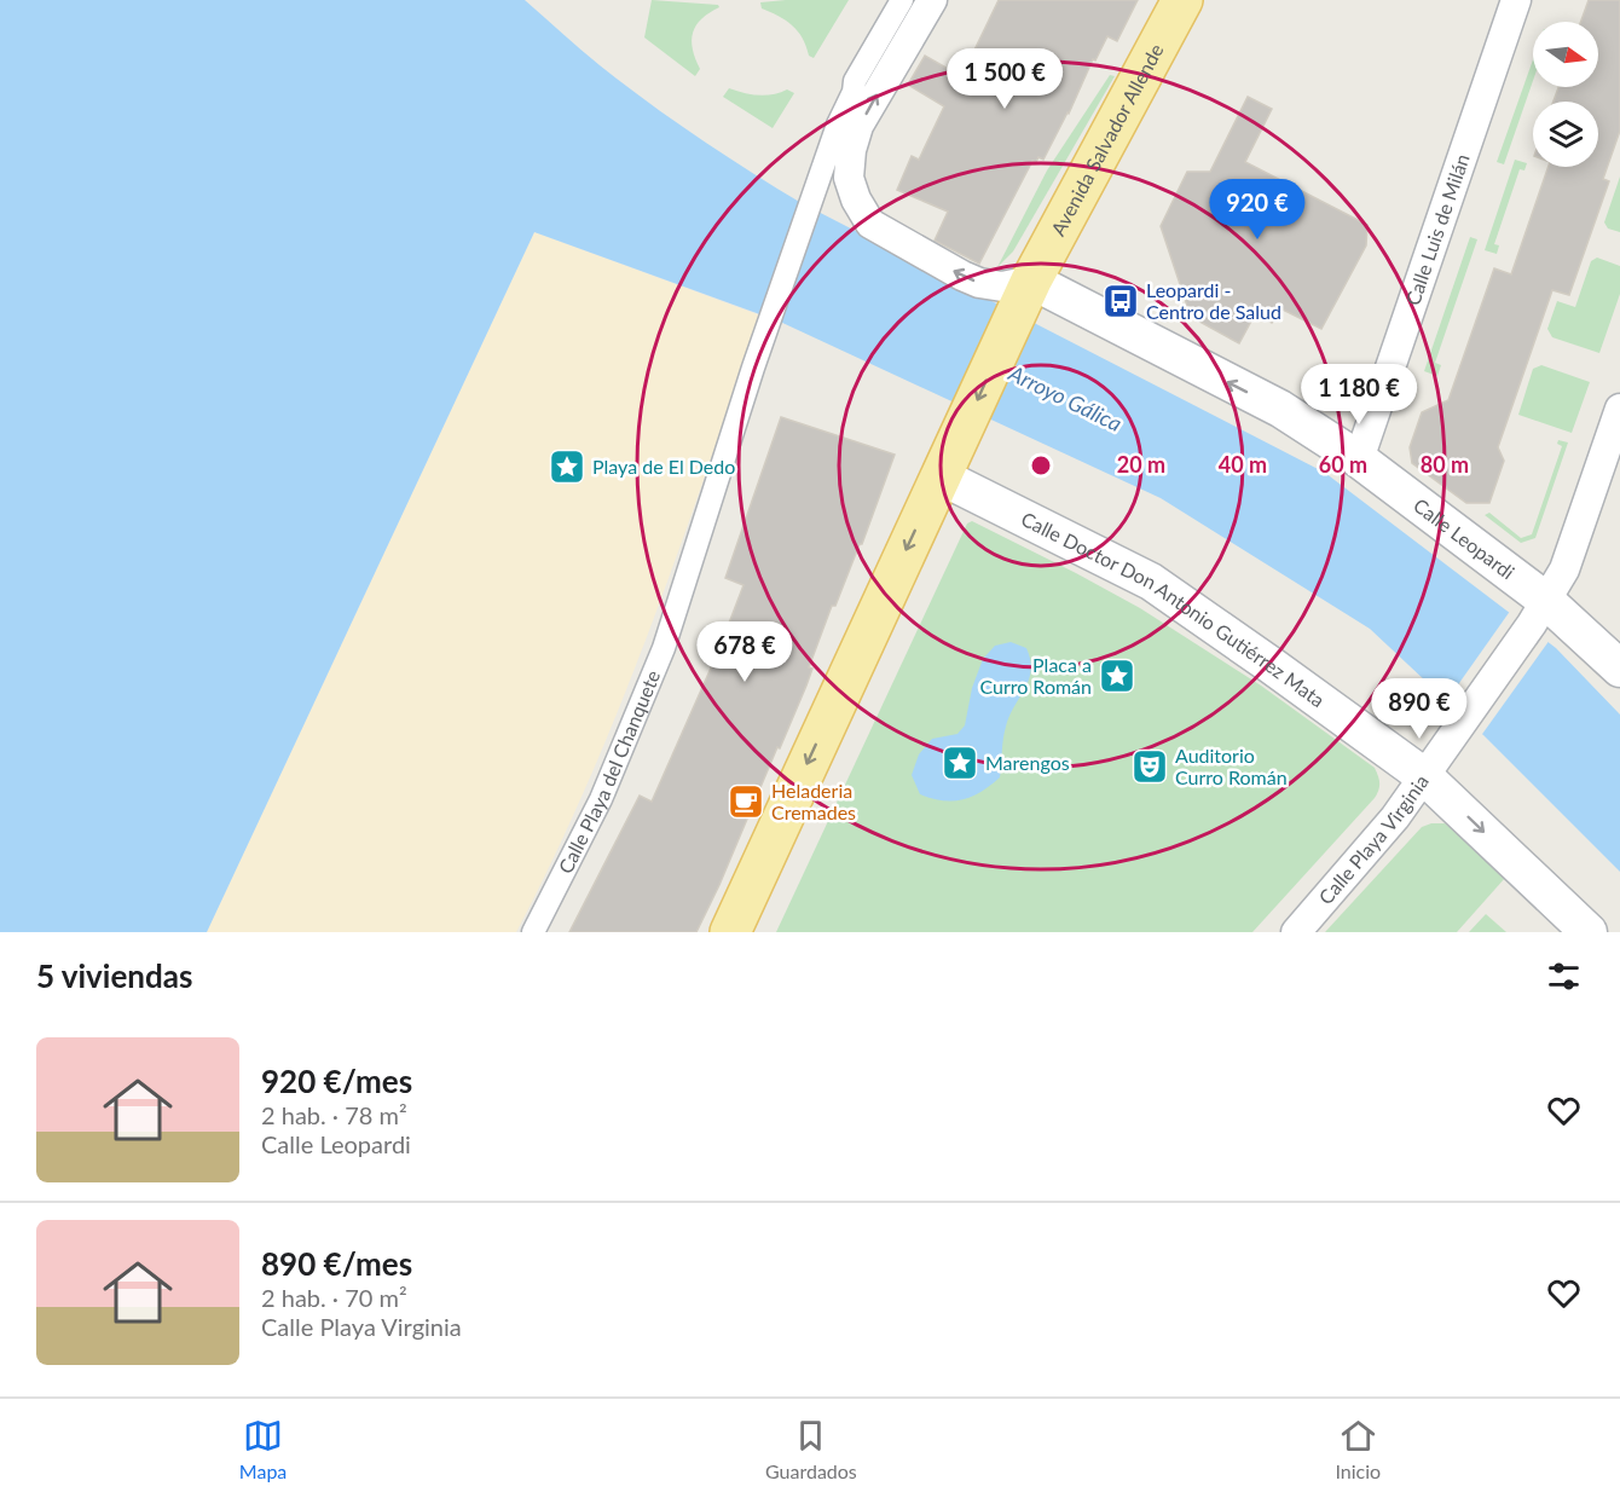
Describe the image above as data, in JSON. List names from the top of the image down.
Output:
{
  "streets": {
    "main road": ["Avenida Salvador Allende"],
    "street": [
      "Calle Luis de Milán",
      "Calle Leopardi",
      "Calle Doctor Don Antonio Gutiérrez Mata",
      "Calle Playa del Chanquete",
      "Calle Playa Virginia"
    ]
  },
  "crossings": [
    ["Avenida Salvador Allende", "Calle Leopardi"],
    ["Avenida Salvador Allende", "Calle Doctor Don Antonio Gutiérrez Mata"],
    ["Calle Luis de Milán", "Calle Leopardi"],
    ["Calle Leopardi", "Calle Playa Virginia"],
    ["Calle Doctor Don Antonio Gutiérrez Mata", "Calle Playa Virginia"]
  ],
  "one_way": ["Avenida Salvador Allende", "Calle Leopardi"],
  "water": ["Arroyo Gálica"],
  "places": {
    "bus stop": ["Leopardi - Centro de Salud"],
    "place": ["Playa de El Dedo", "Placa a Curro Román", "Marengos"],
    "theatre": ["Auditorio Curro Román"],
    "cafe": ["Heladeria Cremades"]
  },
  "north": "right",
  "page": {
    "price": [
      "1 500 €",
      "920 €",
      "1 180 €",
      "678 €",
      "890 €"
    ],
    "heading": "5 viviendas",
    "list": [
      {
        "name": "920 €/mes",
        "note": "2 hab. · 78 m² · Calle Leopardi"
      },
      {
        "name": "890 €/mes",
        "note": "2 hab. · 70 m² · Calle Playa Virginia"
      }
    ],
    "tabs": ["Mapa", "Guardados", "Inicio"]
  },
  "rings": [
    "20 m",
    "40 m",
    "60 m",
    "80 m"
  ]
}
